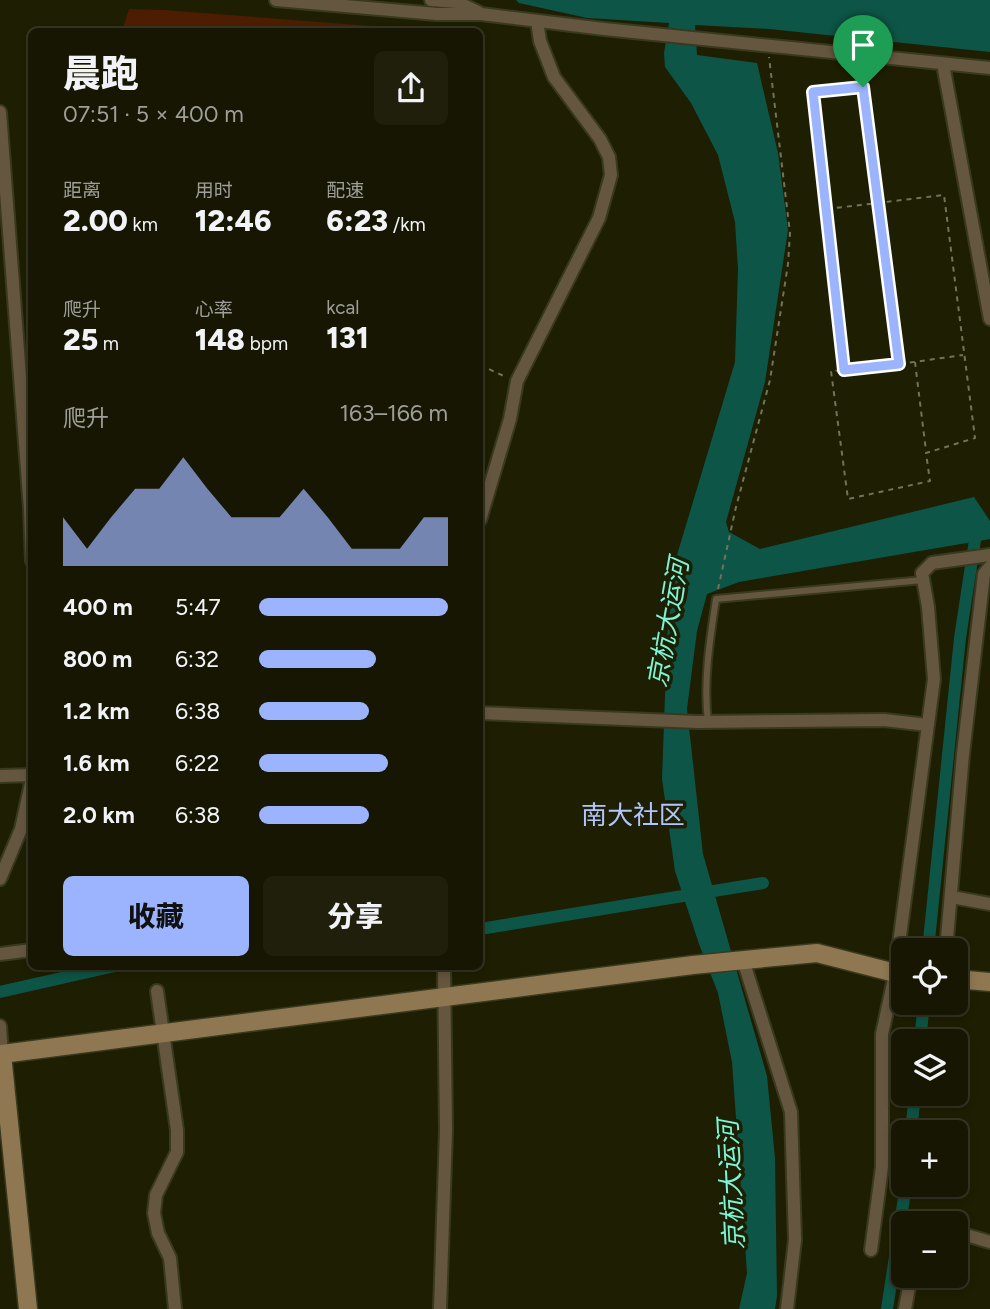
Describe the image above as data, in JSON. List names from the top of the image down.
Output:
{
  "districts": ["南大社区"],
  "water": ["京杭大运河"],
  "page": {
    "heading": ["晨跑", "07:51 · 5 × 400 m"],
    "stats": [
      ["距离", "2.00 km"],
      ["用时", "12:46"],
      ["配速", "6:23 /km"],
      ["爬升", "25 m"],
      ["心率", "148 bpm"],
      ["kcal", "131"]
    ],
    "chart": ["爬升", "163–166 m"],
    "list": [
      {
        "name": "400 m",
        "note": "5:47"
      },
      {
        "name": "800 m",
        "note": "6:32"
      },
      {
        "name": "1.2 km",
        "note": "6:38"
      },
      {
        "name": "1.6 km",
        "note": "6:22"
      },
      {
        "name": "2.0 km",
        "note": "6:38"
      }
    ],
    "buttons": ["收藏", "分享"],
    "map_buttons": ["+", "−"]
  }
}
